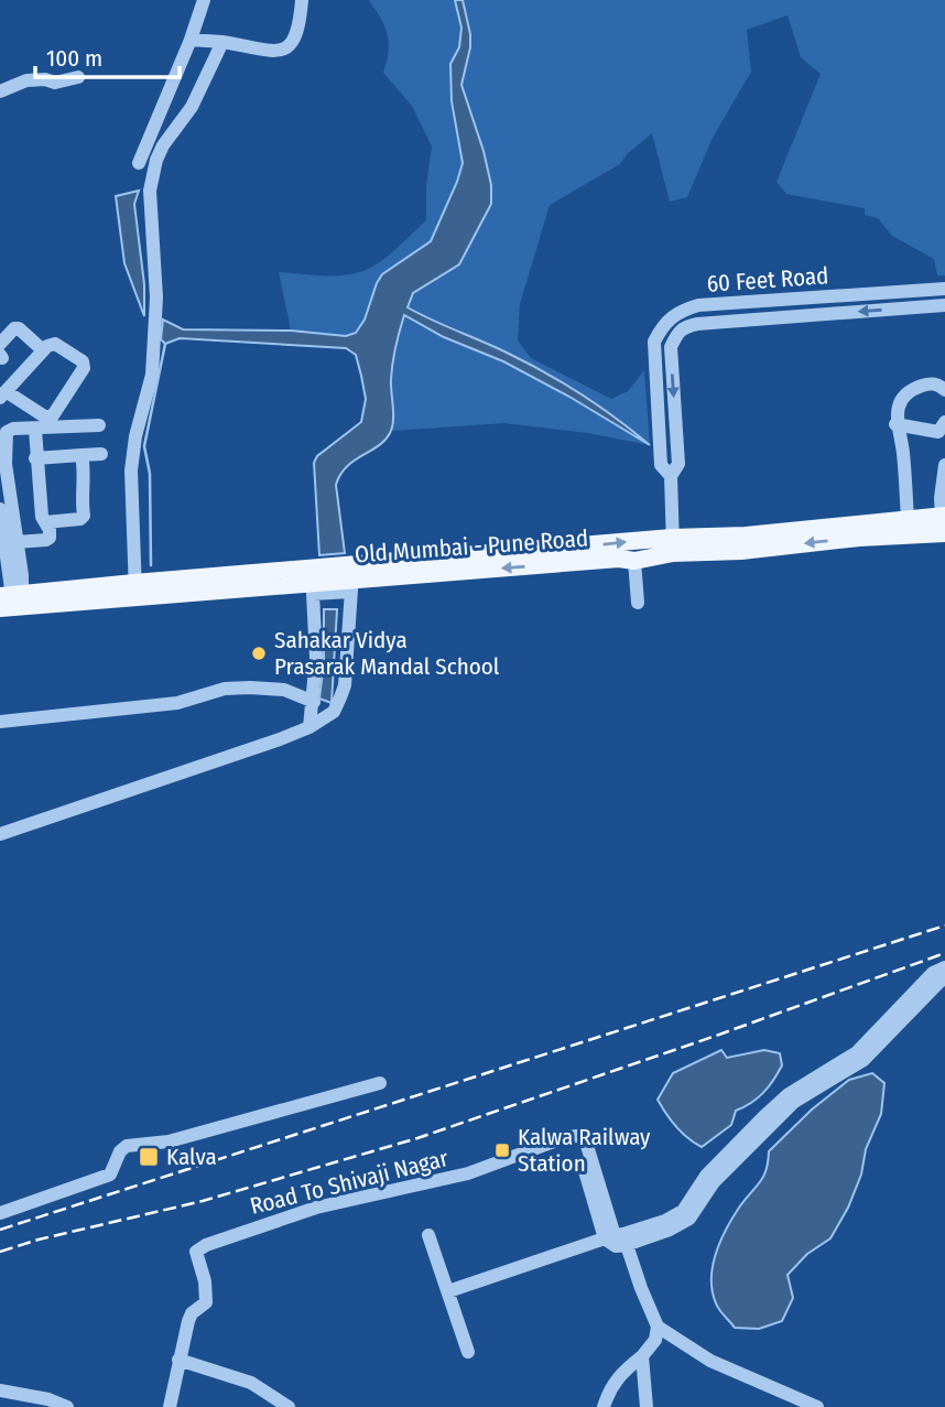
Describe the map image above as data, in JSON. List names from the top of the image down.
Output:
{
  "streets": {
    "main road": ["Old Mumbai - Pune Road"],
    "street": ["60 Feet Road", "Road To Shivaji Nagar"]
  },
  "crossings": [
    ["60 Feet Road", "Old Mumbai - Pune Road"]
  ],
  "places": {
    "other": ["Sahakar Vidya Prasarak Mandal School"],
    "transit": ["Kalwa Railway Station", "Kalva"]
  },
  "scale_bar": "100 m"
}
